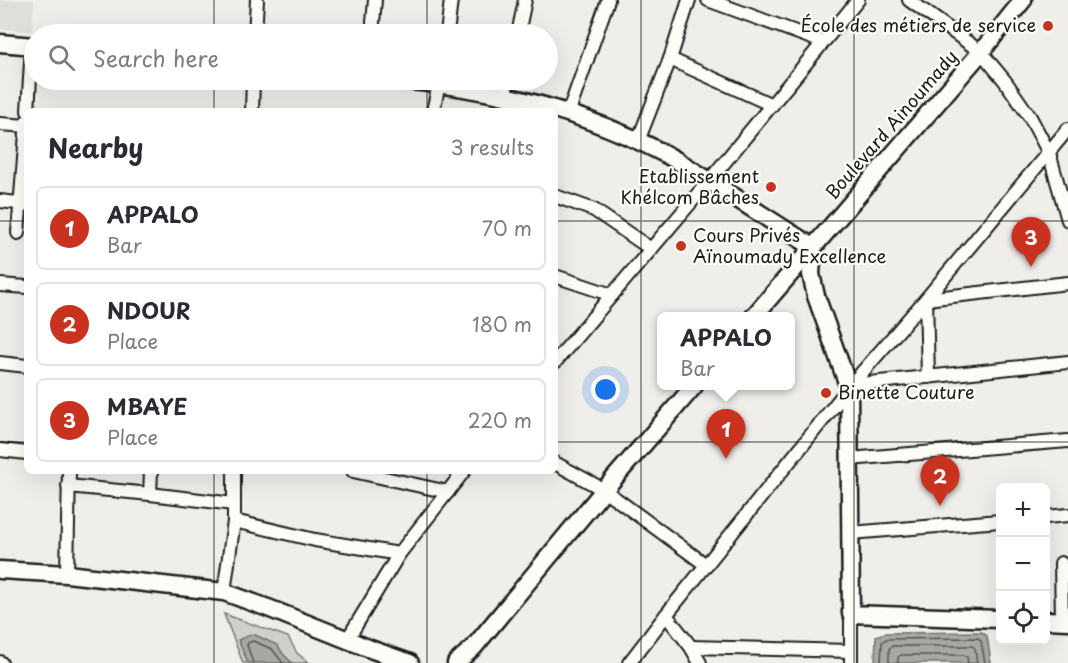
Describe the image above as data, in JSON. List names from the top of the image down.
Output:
{
  "streets": {
    "street": ["Boulevard Ainoumady"]
  },
  "places": [
    "École des métiers de service",
    "Etablissement Khélcom Bâches",
    "Cours Privés Aïnoumady Excellence",
    "Binette Couture"
  ],
  "page": {
    "search": "Search here",
    "heading": ["Nearby", "3 results"],
    "list": [
      {
        "mark": "1",
        "name": "APPALO",
        "note": "Bar",
        "value": "70 m"
      },
      {
        "mark": "2",
        "name": "NDOUR",
        "note": "Place",
        "value": "180 m"
      },
      {
        "mark": "3",
        "name": "MBAYE",
        "note": "Place",
        "value": "220 m"
      }
    ],
    "pins": ["3", "1", "2"],
    "popup": ["APPALO", "Bar"],
    "map_buttons": ["+", "−"]
  }
}
